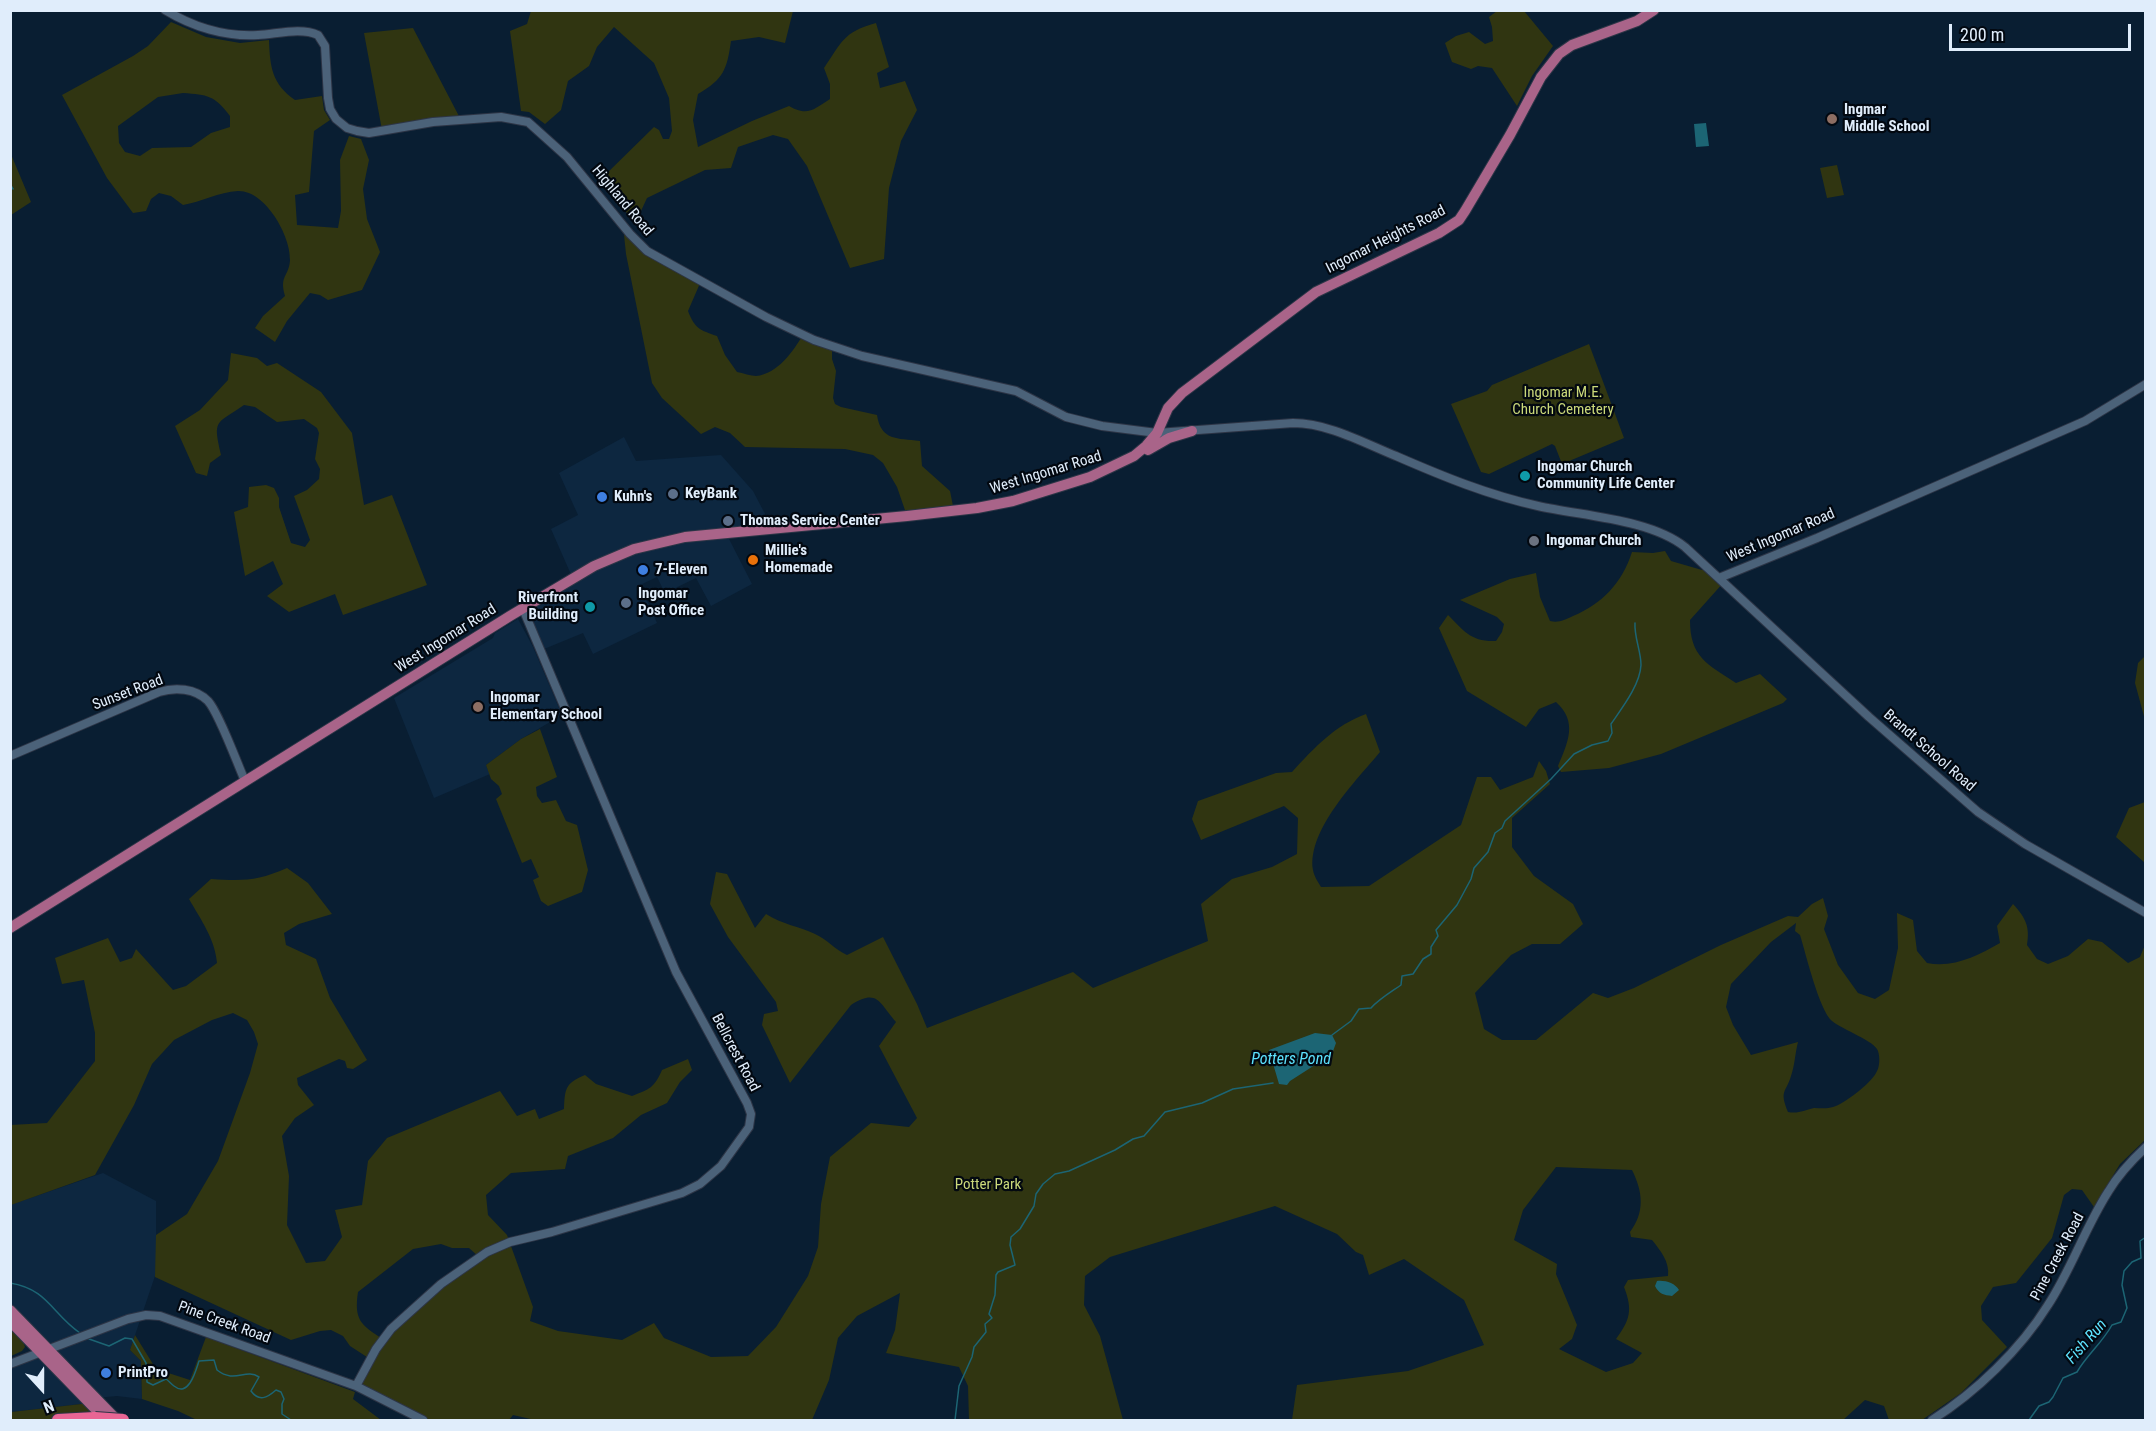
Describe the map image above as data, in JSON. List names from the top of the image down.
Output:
{
  "streets": {
    "main road": ["Ingomar Heights Road", "West Ingomar Road"],
    "street": [
      "Highland Road",
      "Sunset Road",
      "Brandt School Road",
      "Bellcrest Road",
      "Pine Creek Road"
    ]
  },
  "crossings": [
    ["Highland Road", "Ingomar Heights Road"],
    ["Highland Road", "West Ingomar Road"],
    ["Ingomar Heights Road", "West Ingomar Road"],
    ["West Ingomar Road", "Sunset Road"],
    ["West Ingomar Road", "Brandt School Road"],
    ["West Ingomar Road", "Bellcrest Road"],
    ["Bellcrest Road", "Pine Creek Road"]
  ],
  "water": ["Potters Pond", "Fish Run"],
  "parks": ["Ingomar M.E. Church Cemetery", "Potter Park"],
  "places": [
    "Ingmar Middle School",
    "Ingomar Church Community Life Center",
    "KeyBank",
    "Kuhn's",
    "Thomas Service Center",
    "Ingomar Church",
    "Millie's Homemade",
    "7-Eleven",
    "Ingomar Post Office",
    "Riverfront Building",
    "Ingomar Elementary School",
    "PrintPro"
  ],
  "scale_bar": "200 m",
  "north": "bottom"
}
